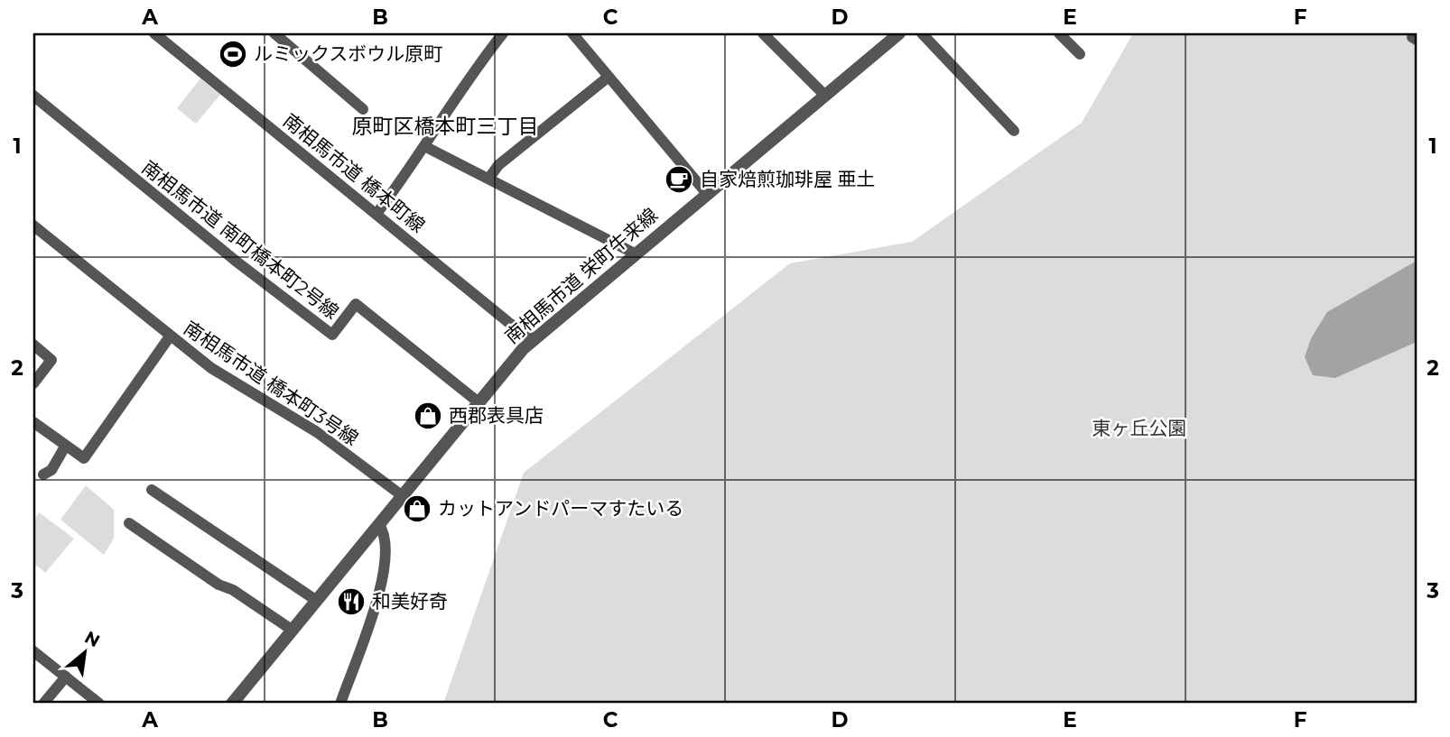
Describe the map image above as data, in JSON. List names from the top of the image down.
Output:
{
  "streets": {
    "street": [
      "南相馬市道 橋本町線",
      "南相馬市道 南町橋本町2号線",
      "南相馬市道 栄町牛来線",
      "南相馬市道 橋本町3号線"
    ]
  },
  "crossings": [
    ["南相馬市道 橋本町線", "南相馬市道 栄町牛来線"],
    ["南相馬市道 南町橋本町2号線", "南相馬市道 栄町牛来線"],
    ["南相馬市道 栄町牛来線", "南相馬市道 橋本町3号線"]
  ],
  "districts": ["原町区橋本町三丁目"],
  "parks": ["東ヶ丘公園"],
  "places": {
    "sports": ["ルミックスボウル原町"],
    "cafe": ["自家焙煎珈琲屋 亜土"],
    "shop": ["西郡表具店", "カットアンドパーマすたいる"],
    "restaurant": ["和美好奇"]
  },
  "north": "top right",
  "grid": {
    "columns": [
      "A",
      "B",
      "C",
      "D",
      "E",
      "F"
    ],
    "rows": ["1", "2", "3"]
  }
}
